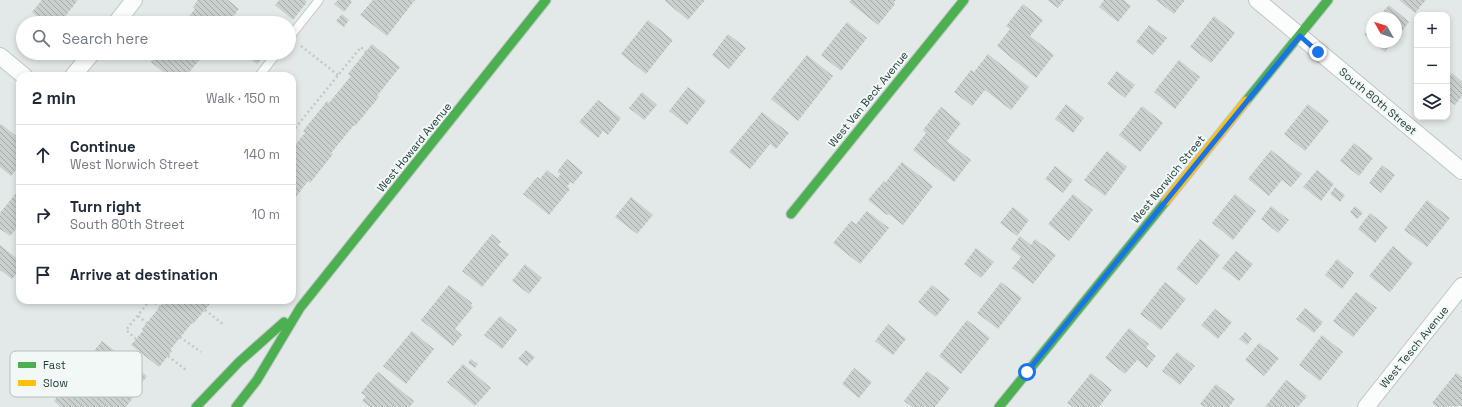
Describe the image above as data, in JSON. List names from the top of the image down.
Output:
{
  "streets": {
    "street": [
      "West Van Beck Avenue",
      "South 80th Street",
      "West Howard Avenue",
      "West Norwich Street",
      "West Tesch Avenue"
    ]
  },
  "crossings": [
    ["South 80th Street", "West Norwich Street"]
  ],
  "legend": ["Fast", "Slow"],
  "north": "top left",
  "page": {
    "map_buttons": ["+", "−"],
    "search": "Search here",
    "heading": ["2 min", "Walk · 150 m"],
    "list": [
      ["Continue", "West Norwich Street", "140 m"],
      ["Turn right", "South 80th Street", "10 m"],
      "Arrive at destination"
    ]
  }
}
